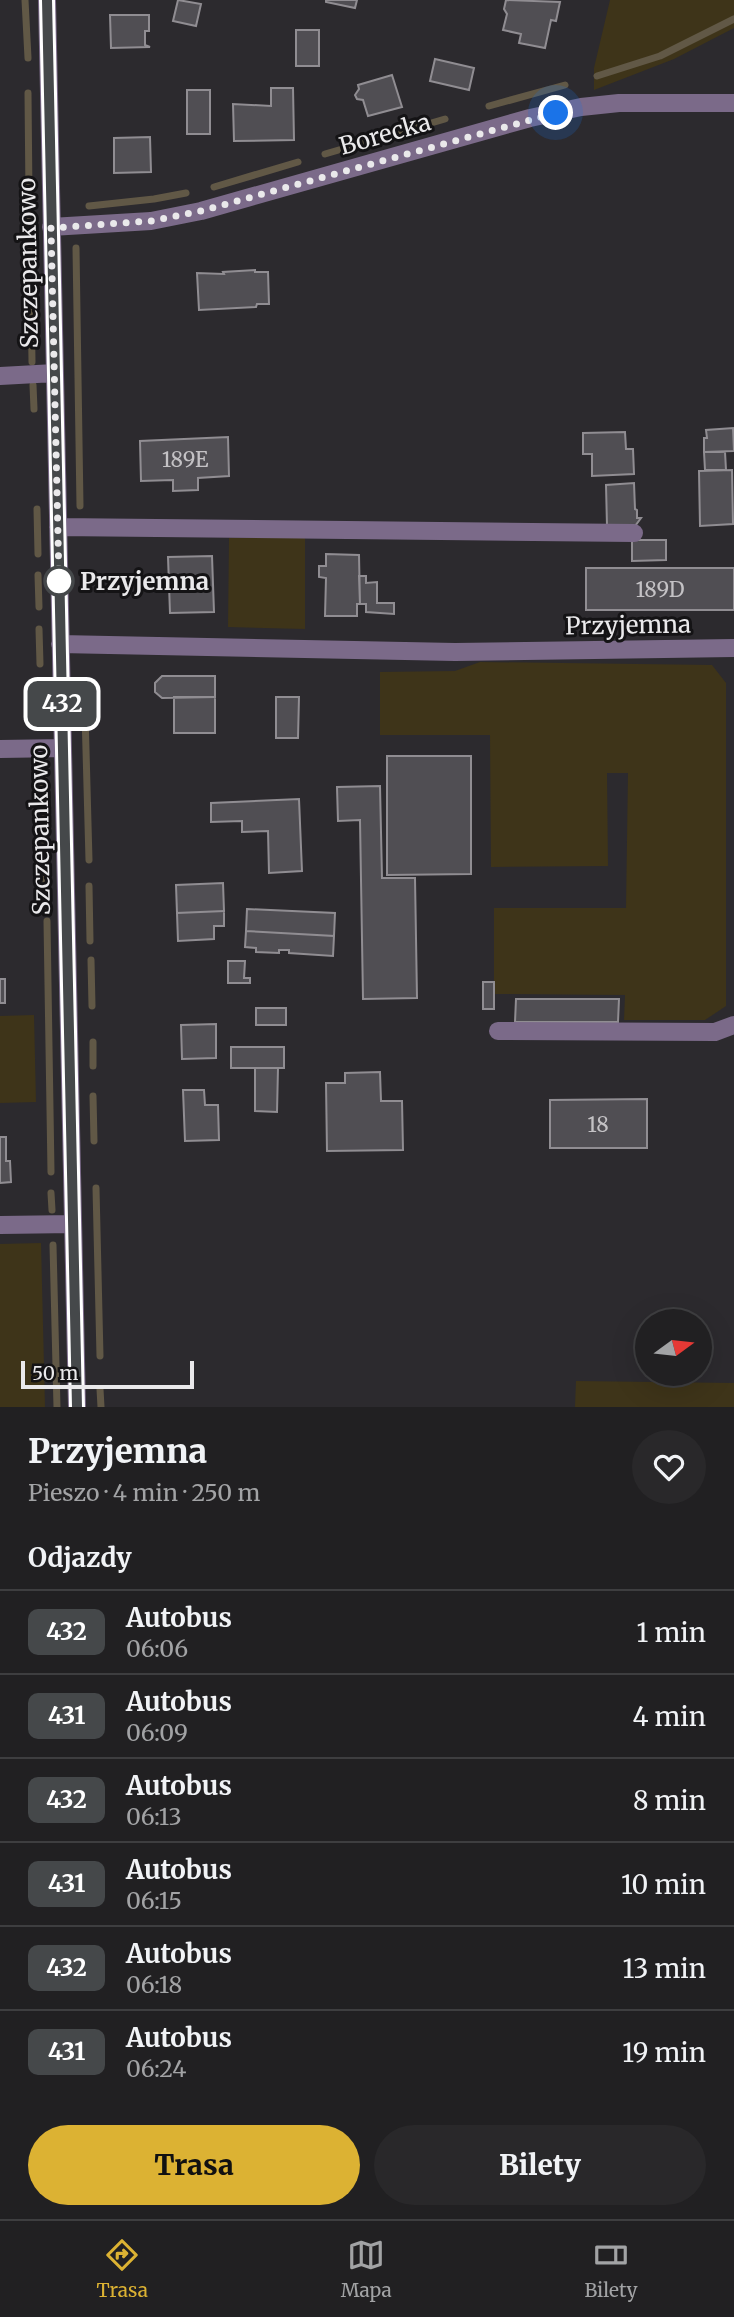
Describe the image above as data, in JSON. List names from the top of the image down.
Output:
{
  "streets": {
    "street": ["Borecka", "Szczepankowo", "Przyjemna"]
  },
  "crossings": [
    ["Borecka", "Szczepankowo"],
    ["Szczepankowo", "Przyjemna"]
  ],
  "places": ["Przyjemna"],
  "lines": ["bus line 432"],
  "house_numbers": ["189E", "189D", "18"],
  "scale_bar": "50 m",
  "north": "right",
  "page": {
    "on_map": "432",
    "scale": "50 m",
    "heading": [
      ["Przyjemna", "Pieszo · 4 min · 250 m"],
      "Odjazdy"
    ],
    "list": [
      {
        "mark": "432",
        "name": "Autobus",
        "note": "06:06",
        "value": "1 min"
      },
      {
        "mark": "431",
        "name": "Autobus",
        "note": "06:09",
        "value": "4 min"
      },
      {
        "mark": "432",
        "name": "Autobus",
        "note": "06:13",
        "value": "8 min"
      },
      {
        "mark": "431",
        "name": "Autobus",
        "note": "06:15",
        "value": "10 min"
      },
      {
        "mark": "432",
        "name": "Autobus",
        "note": "06:18",
        "value": "13 min"
      },
      {
        "mark": "431",
        "name": "Autobus",
        "note": "06:24",
        "value": "19 min"
      }
    ],
    "buttons": ["Trasa", "Bilety"],
    "tabs": ["Trasa", "Mapa", "Bilety"]
  }
}
